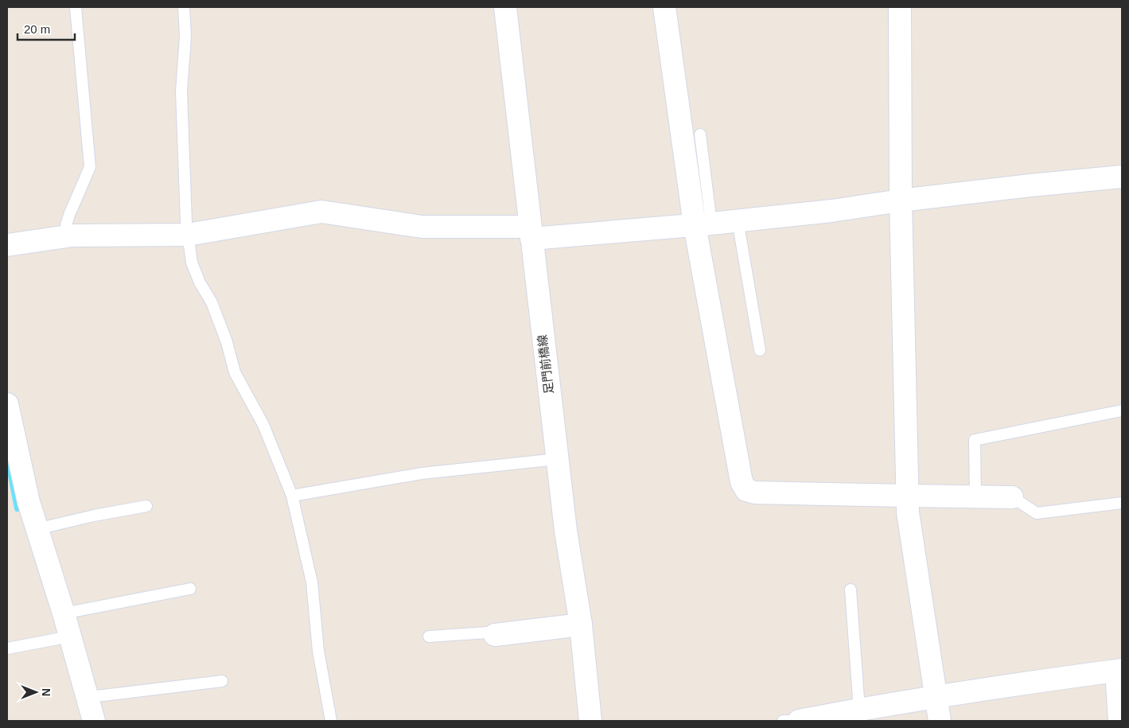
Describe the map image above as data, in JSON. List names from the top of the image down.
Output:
{
  "streets": {
    "street": ["足門前橋線"]
  },
  "scale_bar": "20 m",
  "north": "right"
}
